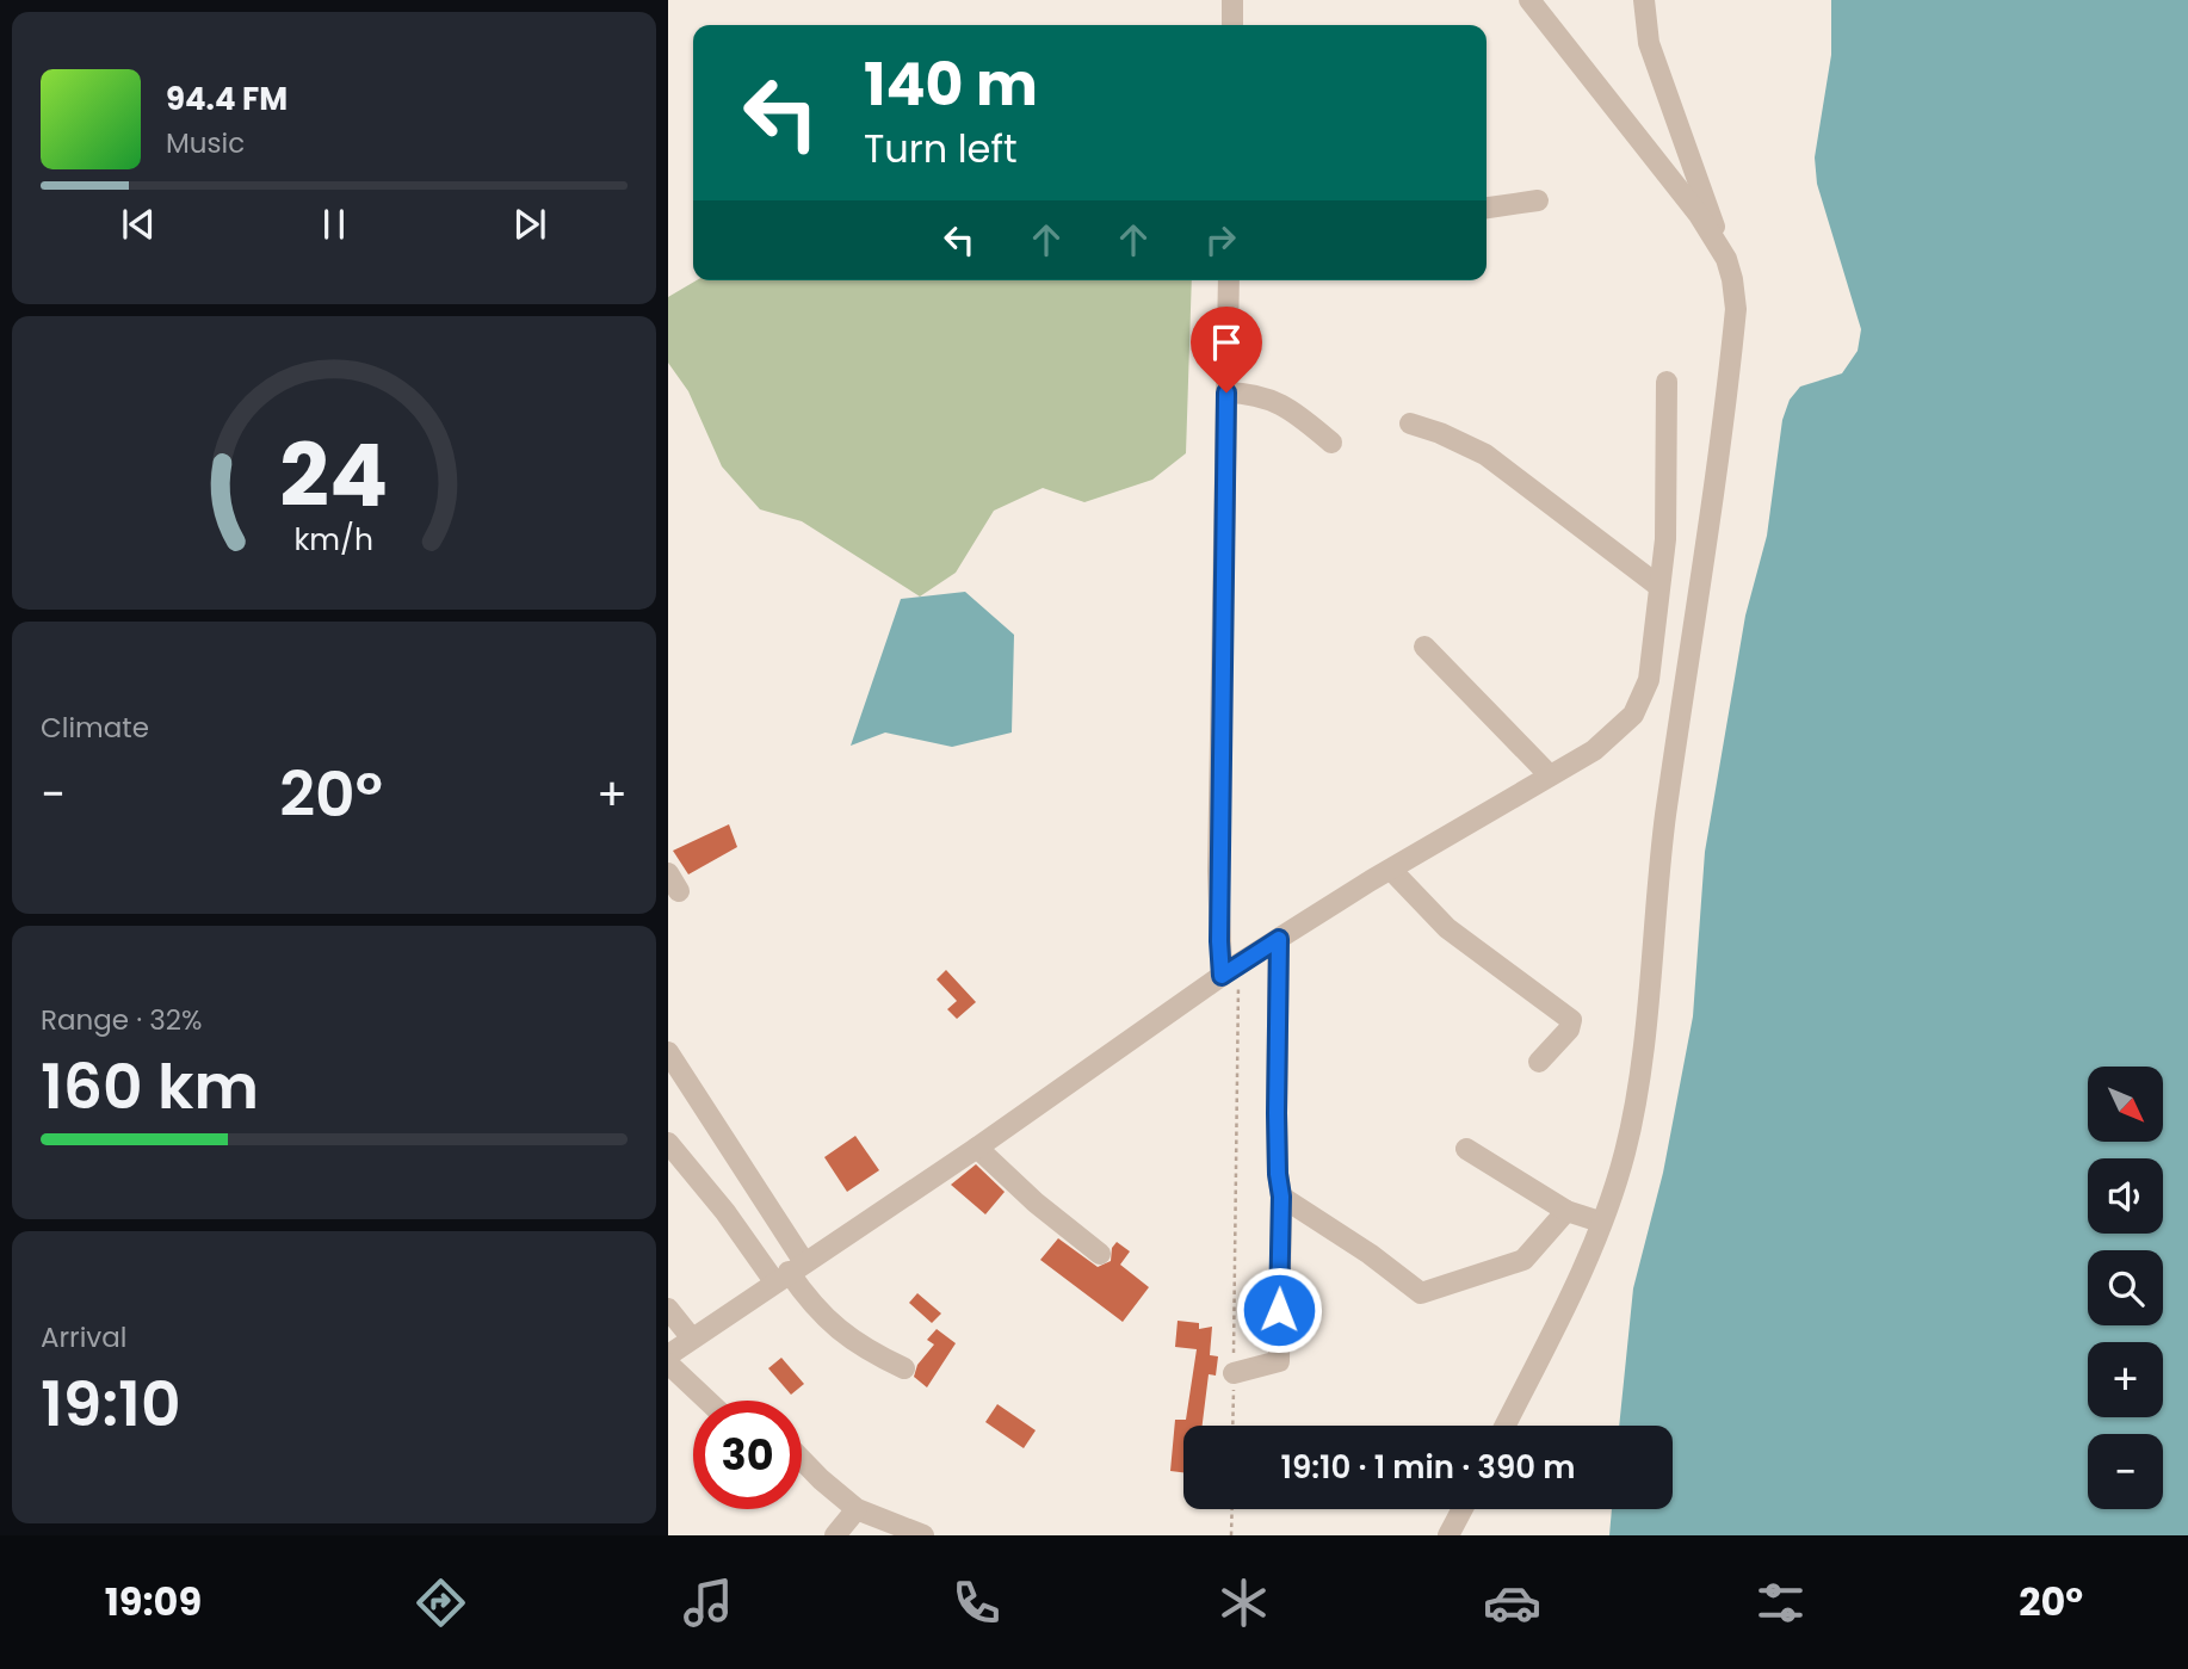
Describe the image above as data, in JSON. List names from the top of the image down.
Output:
{
  "north": "bottom right",
  "page": {
    "turn": ["140 m", "Turn left"],
    "song": ["94.4 FM", "Music"],
    "tile": [
      "Climate",
      ["Range · 32%", "160 km"],
      ["Arrival", "19:10"]
    ],
    "heat": ["−", "20°", "+"],
    "map_buttons": ["+", "−"],
    "limit": "30",
    "trip": "19:10 · 1 min · 390 m",
    "tabs": ["19:09", "20°"],
    "gauge": ["24", "km/h"]
  }
}
